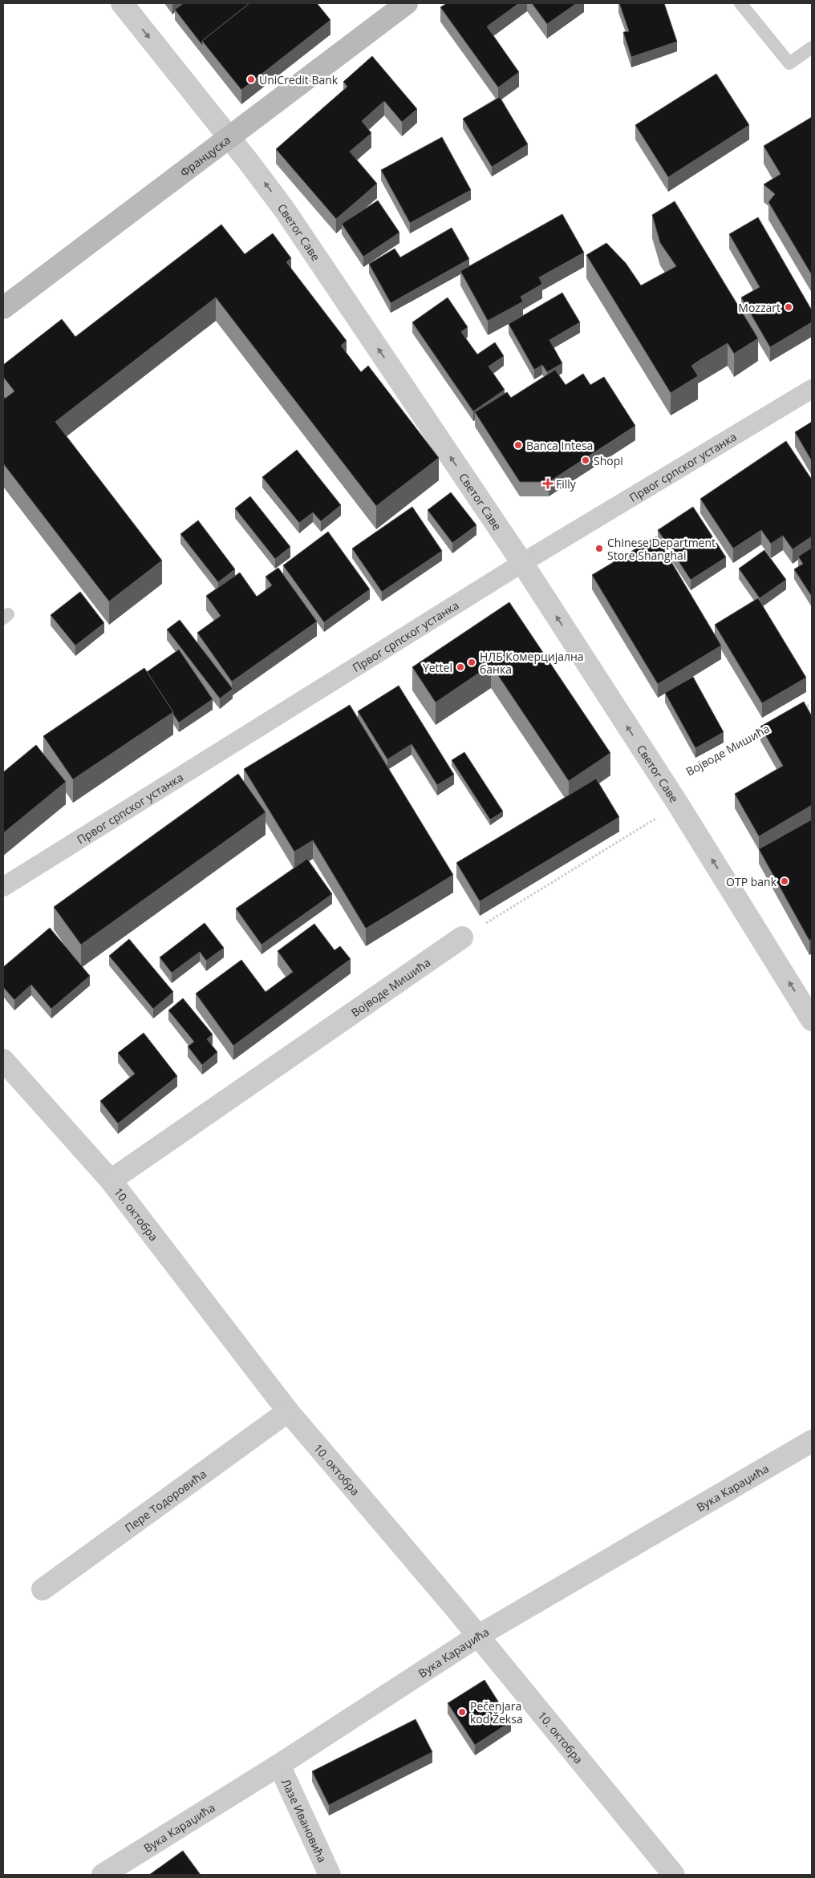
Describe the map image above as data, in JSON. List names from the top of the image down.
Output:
{
  "streets": {
    "main road": ["Француска"],
    "street": [
      "Светог Саве",
      "Првог српског устанка",
      "Војводе Мишића",
      "10. октобра",
      "Вука Караџића",
      "Пере Тодоровића",
      "Лазе Ивановића"
    ]
  },
  "crossings": [
    ["Француска", "Светог Саве"],
    ["Светог Саве", "Првог српског устанка"],
    ["Светог Саве", "Војводе Мишића"],
    ["Војводе Мишића", "10. октобра"],
    ["10. октобра", "Вука Караџића"],
    ["10. октобра", "Пере Тодоровића"],
    ["Вука Караџића", "Лазе Ивановића"]
  ],
  "places": {
    "other": [
      "UniCredit Bank",
      "Mozzart",
      "Banca Intesa",
      "Shopi",
      "Chinese Department Store Shanghai",
      "НЛБ Комерцијална банка",
      "Yettel",
      "OTP bank",
      "Pečenjara kod Žeksa"
    ],
    "health": ["Filly"]
  }
}
